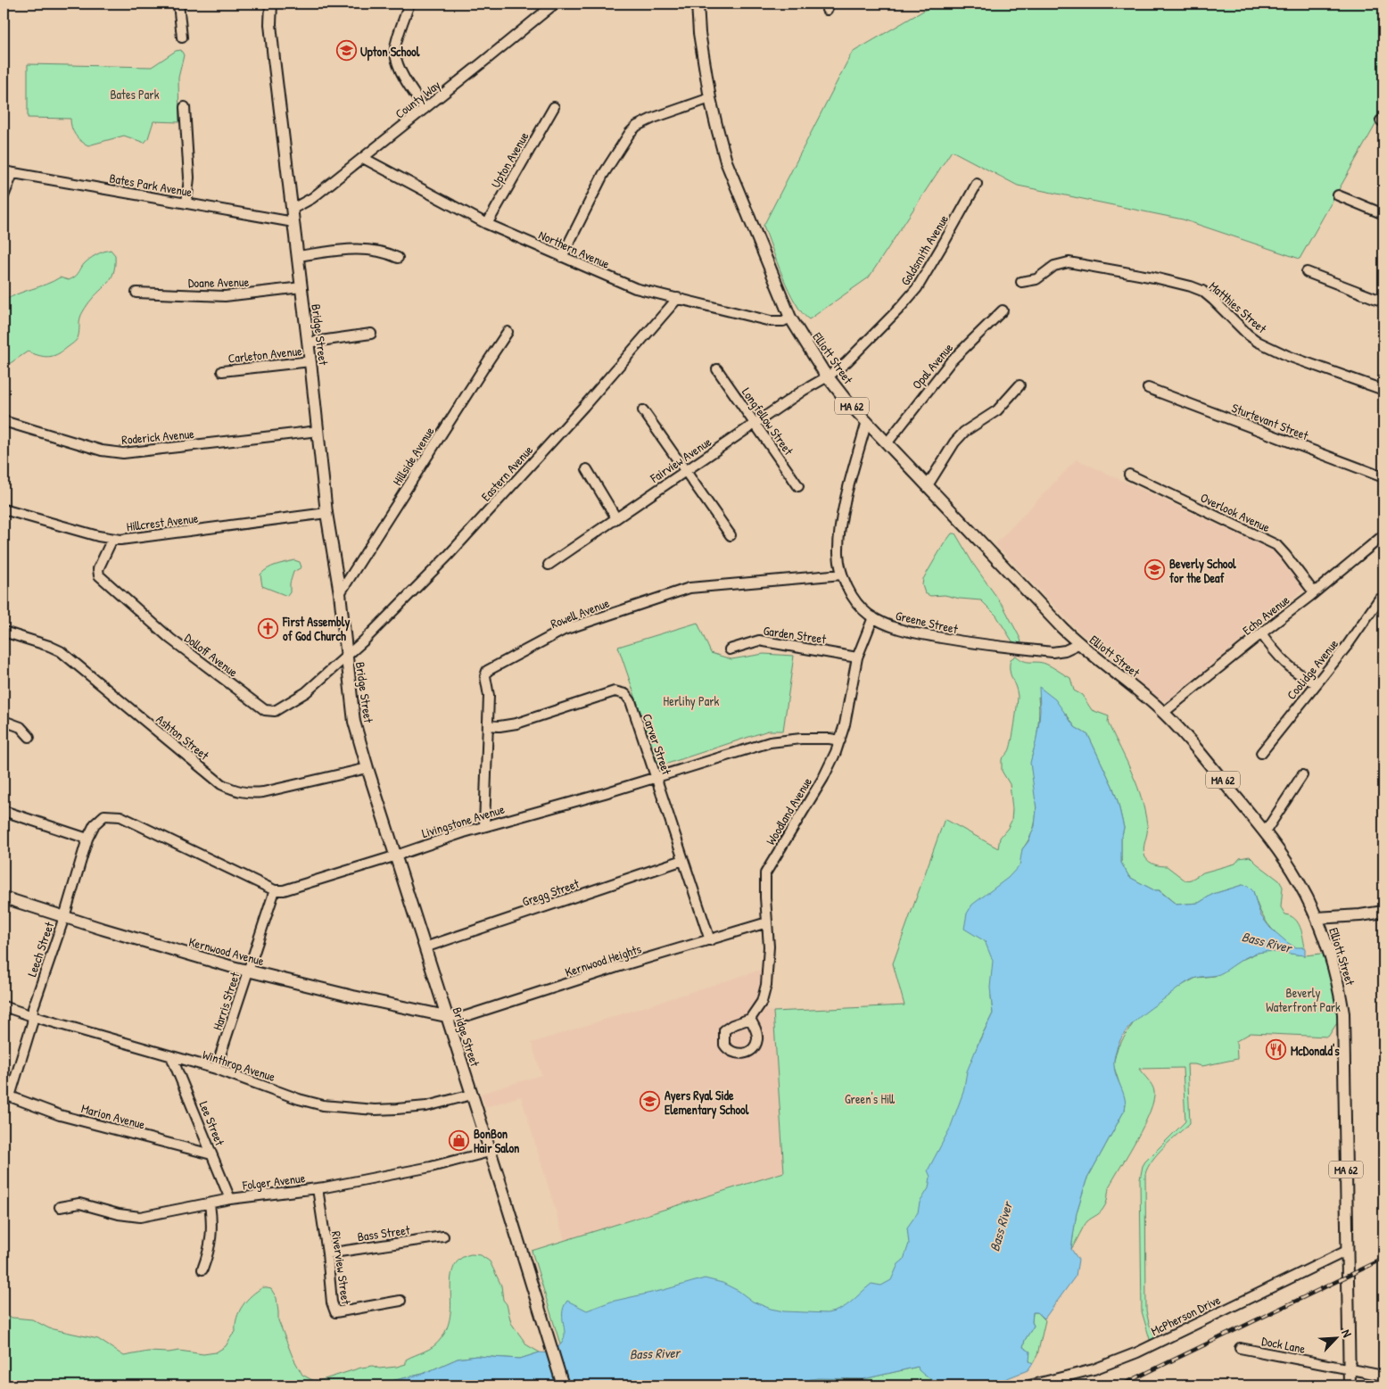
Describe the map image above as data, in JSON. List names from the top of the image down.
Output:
{
  "streets": {
    "main road": [
      "Bridge Street",
      "Elliott Street",
      "MA 62",
      "Kernwood Avenue"
    ],
    "street": [
      "County Way",
      "Upton Avenue",
      "Bates Park Avenue",
      "Northern Avenue",
      "Goldsmith Avenue",
      "Doane Avenue",
      "Matthies Street",
      "Carleton Avenue",
      "Opal Avenue",
      "Longfellow Street",
      "Sturtevant Street",
      "Roderick Avenue",
      "Hillside Avenue",
      "Fairview Avenue",
      "Eastern Avenue",
      "Overlook Avenue",
      "Hillcrest Avenue",
      "Rowell Avenue",
      "Echo Avenue",
      "Greene Street",
      "Garden Street",
      "Dolloff Avenue",
      "Coolidge Avenue",
      "Ashton Street",
      "Carver Street",
      "Woodland Avenue",
      "Livingstone Avenue",
      "Gregg Street",
      "Leech Street",
      "Kernwood Heights",
      "Harris Street",
      "Winthrop Avenue",
      "Marion Avenue",
      "Lee Street",
      "Folger Avenue",
      "Bass Street",
      "Riverview Street",
      "McPherson Drive",
      "Dock Lane"
    ]
  },
  "crossings": [
    ["County Way", "Northern Avenue"],
    ["County Way", "Bridge Street"],
    ["Upton Avenue", "Northern Avenue"],
    ["Bates Park Avenue", "Bridge Street"],
    ["Northern Avenue", "Elliott Street"],
    ["Northern Avenue", "Eastern Avenue"],
    ["Goldsmith Avenue", "Elliott Street"],
    ["Goldsmith Avenue", "Fairview Avenue"],
    ["Doane Avenue", "Bridge Street"],
    ["Bridge Street", "Carleton Avenue"],
    ["Bridge Street", "Roderick Avenue"],
    ["Bridge Street", "Hillside Avenue"],
    ["Bridge Street", "Eastern Avenue"],
    ["Bridge Street", "Hillcrest Avenue"],
    ["Bridge Street", "Dolloff Avenue"],
    ["Bridge Street", "Ashton Street"],
    ["Bridge Street", "Livingstone Avenue"],
    ["Bridge Street", "Gregg Street"],
    ["Bridge Street", "Kernwood Avenue"],
    ["Bridge Street", "Kernwood Heights"],
    ["Bridge Street", "Winthrop Avenue"],
    ["Bridge Street", "Folger Avenue"],
    ["Elliott Street", "Opal Avenue"],
    ["Elliott Street", "Fairview Avenue"],
    ["Elliott Street", "Echo Avenue"],
    ["Elliott Street", "Greene Street"],
    ["Elliott Street", "McPherson Drive"],
    ["Elliott Street", "Dock Lane"],
    ["Longfellow Street", "Fairview Avenue"],
    ["Eastern Avenue", "Dolloff Avenue"],
    ["Overlook Avenue", "Echo Avenue"],
    ["Hillcrest Avenue", "Dolloff Avenue"],
    ["Rowell Avenue", "Greene Street"],
    ["Rowell Avenue", "Carver Street"],
    ["Rowell Avenue", "Livingstone Avenue"],
    ["Greene Street", "Woodland Avenue"],
    ["Garden Street", "Woodland Avenue"],
    ["Carver Street", "Livingstone Avenue"],
    ["Carver Street", "Gregg Street"],
    ["Carver Street", "Kernwood Heights"],
    ["Woodland Avenue", "Livingstone Avenue"],
    ["Woodland Avenue", "Kernwood Heights"],
    ["Livingstone Avenue", "Leech Street"],
    ["Livingstone Avenue", "Harris Street"],
    ["Leech Street", "Kernwood Avenue"],
    ["Leech Street", "Harris Street"],
    ["Leech Street", "Winthrop Avenue"],
    ["Leech Street", "Marion Avenue"],
    ["Kernwood Avenue", "Kernwood Heights"],
    ["Kernwood Avenue", "Harris Street"],
    ["Harris Street", "Winthrop Avenue"],
    ["Winthrop Avenue", "Lee Street"],
    ["Marion Avenue", "Lee Street"],
    ["Lee Street", "Folger Avenue"],
    ["Folger Avenue", "Riverview Street"],
    ["Bass Street", "Riverview Street"]
  ],
  "water": ["Bass River"],
  "parks": [
    "Bates Park",
    "Herlihy Park",
    "Beverly Waterfront Park",
    "Green's Hill"
  ],
  "places": {
    "school or university": ["Upton School", "Beverly School for the Deaf", "Ayers Ryal Side Elementary School"],
    "church": ["First Assembly of God Church"],
    "restaurant": ["McDonald's"],
    "shop": ["BonBon Hair Salon"]
  },
  "north": "top right"
}
